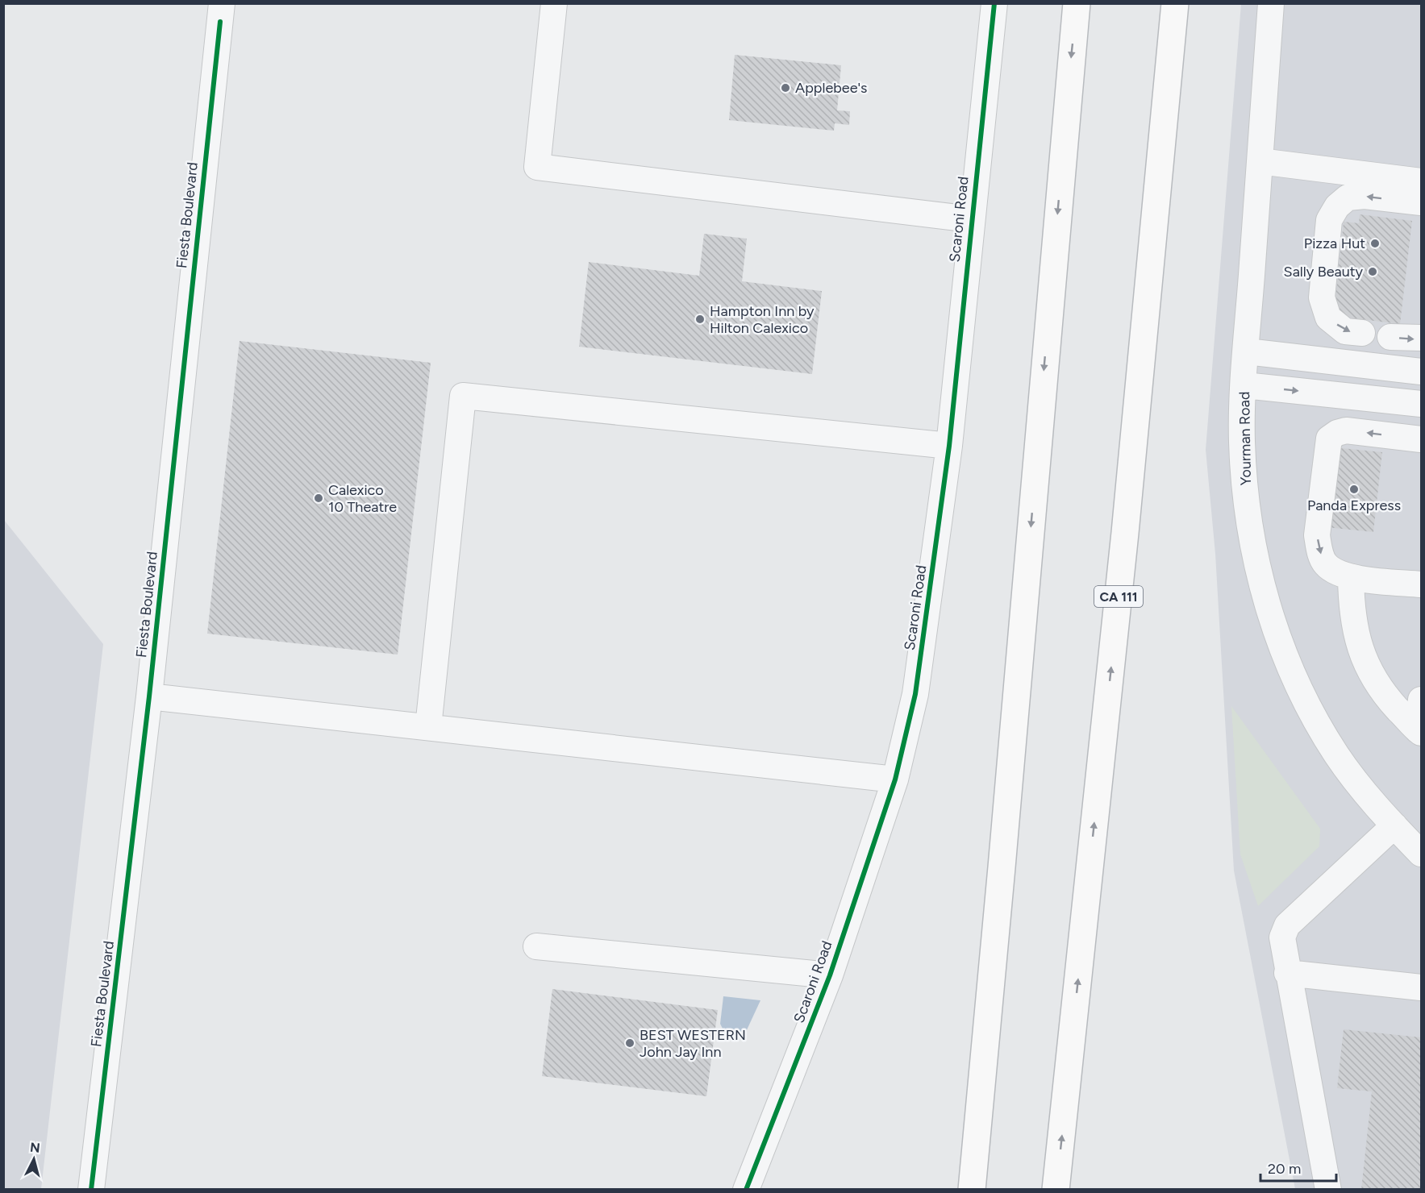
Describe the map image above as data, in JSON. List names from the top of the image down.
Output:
{
  "streets": {
    "highway": ["CA 111"],
    "street": ["Fiesta Boulevard", "Scaroni Road", "Yourman Road"]
  },
  "places": [
    "Applebee's",
    "Pizza Hut",
    "Sally Beauty",
    "Hampton Inn by Hilton Calexico",
    "Panda Express",
    "Calexico 10 Theatre",
    "BEST WESTERN John Jay Inn"
  ],
  "scale_bar": "20 m",
  "north": "top"
}
